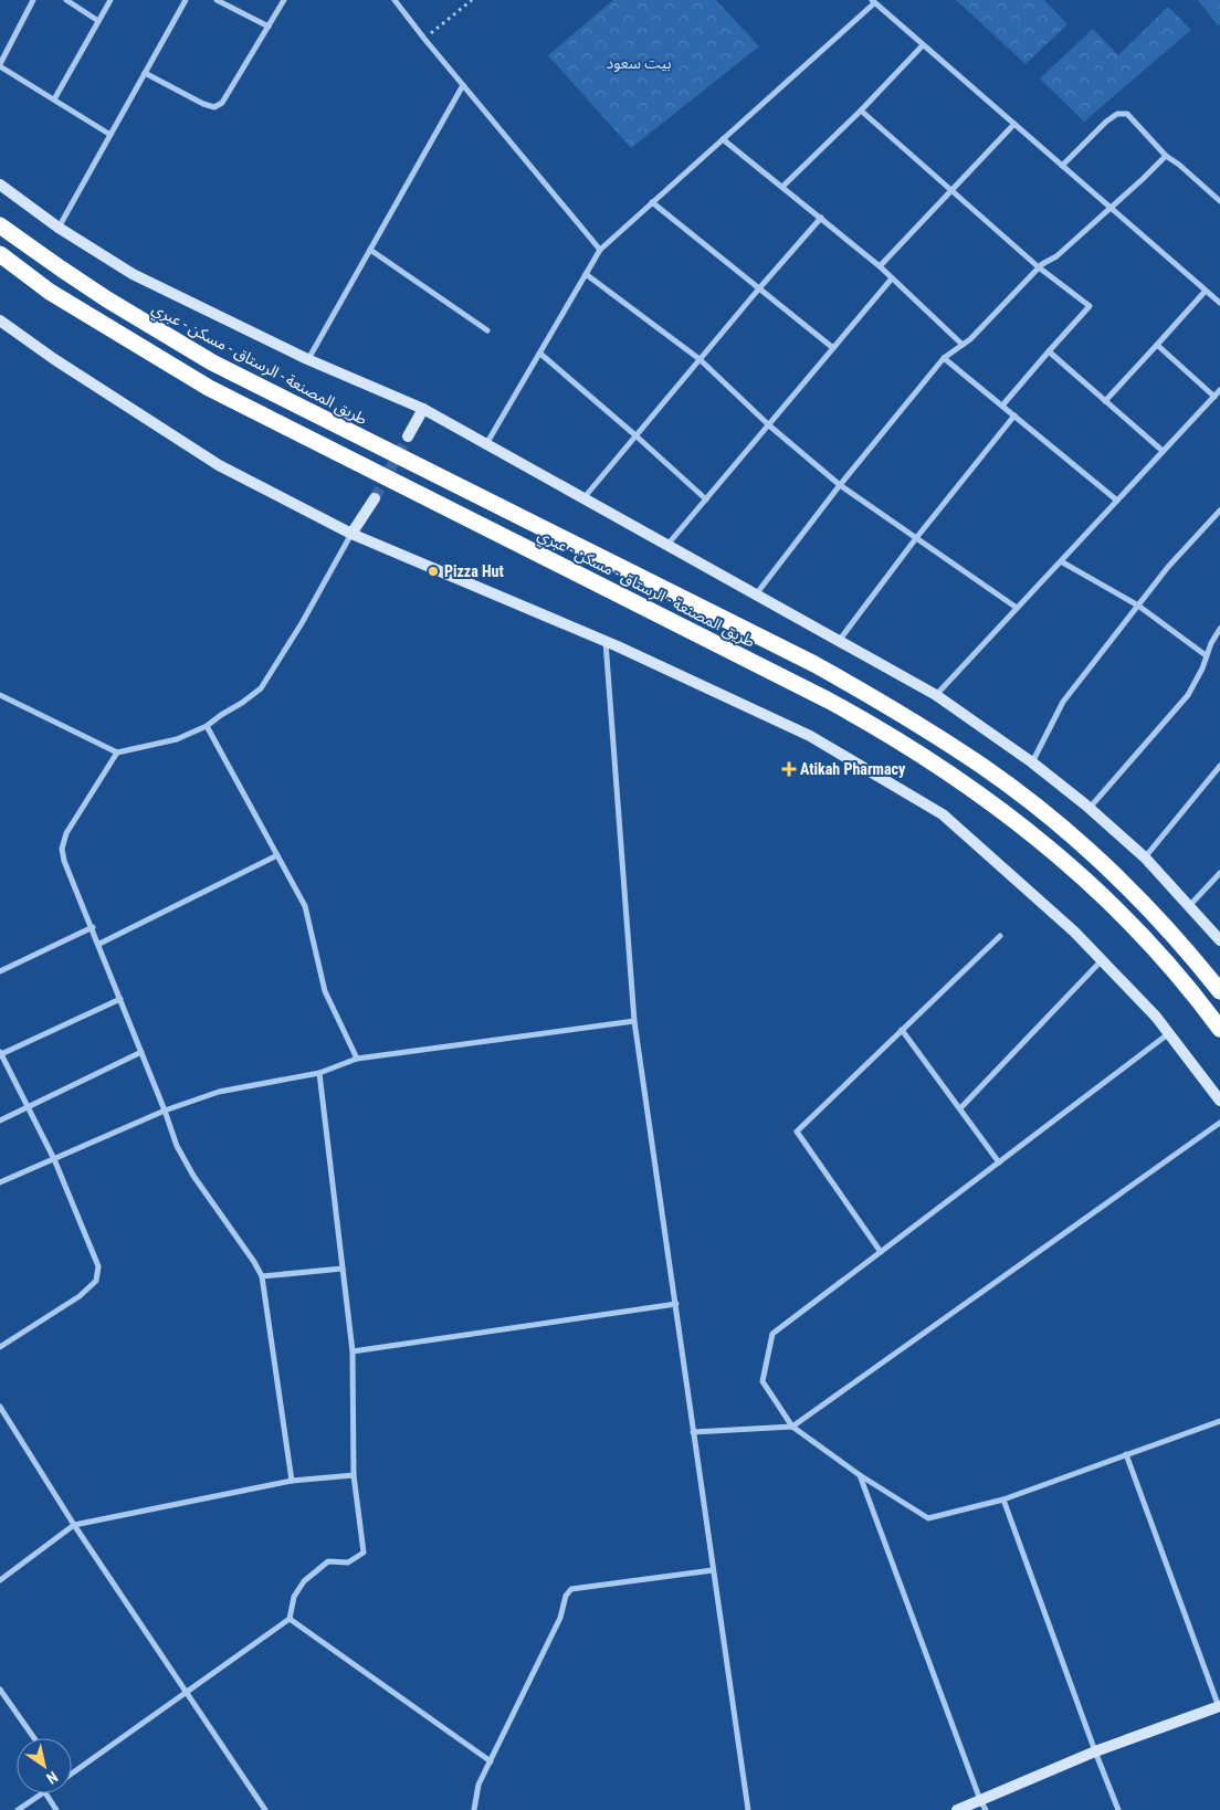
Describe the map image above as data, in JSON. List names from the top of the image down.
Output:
{
  "streets": {
    "highway": ["طريق المصنعة - الرستاق - مسكن - عبري"]
  },
  "parks": ["بيت سعود"],
  "places": {
    "other": ["Pizza Hut"],
    "health": ["Atikah Pharmacy"]
  },
  "north": "bottom right"
}
